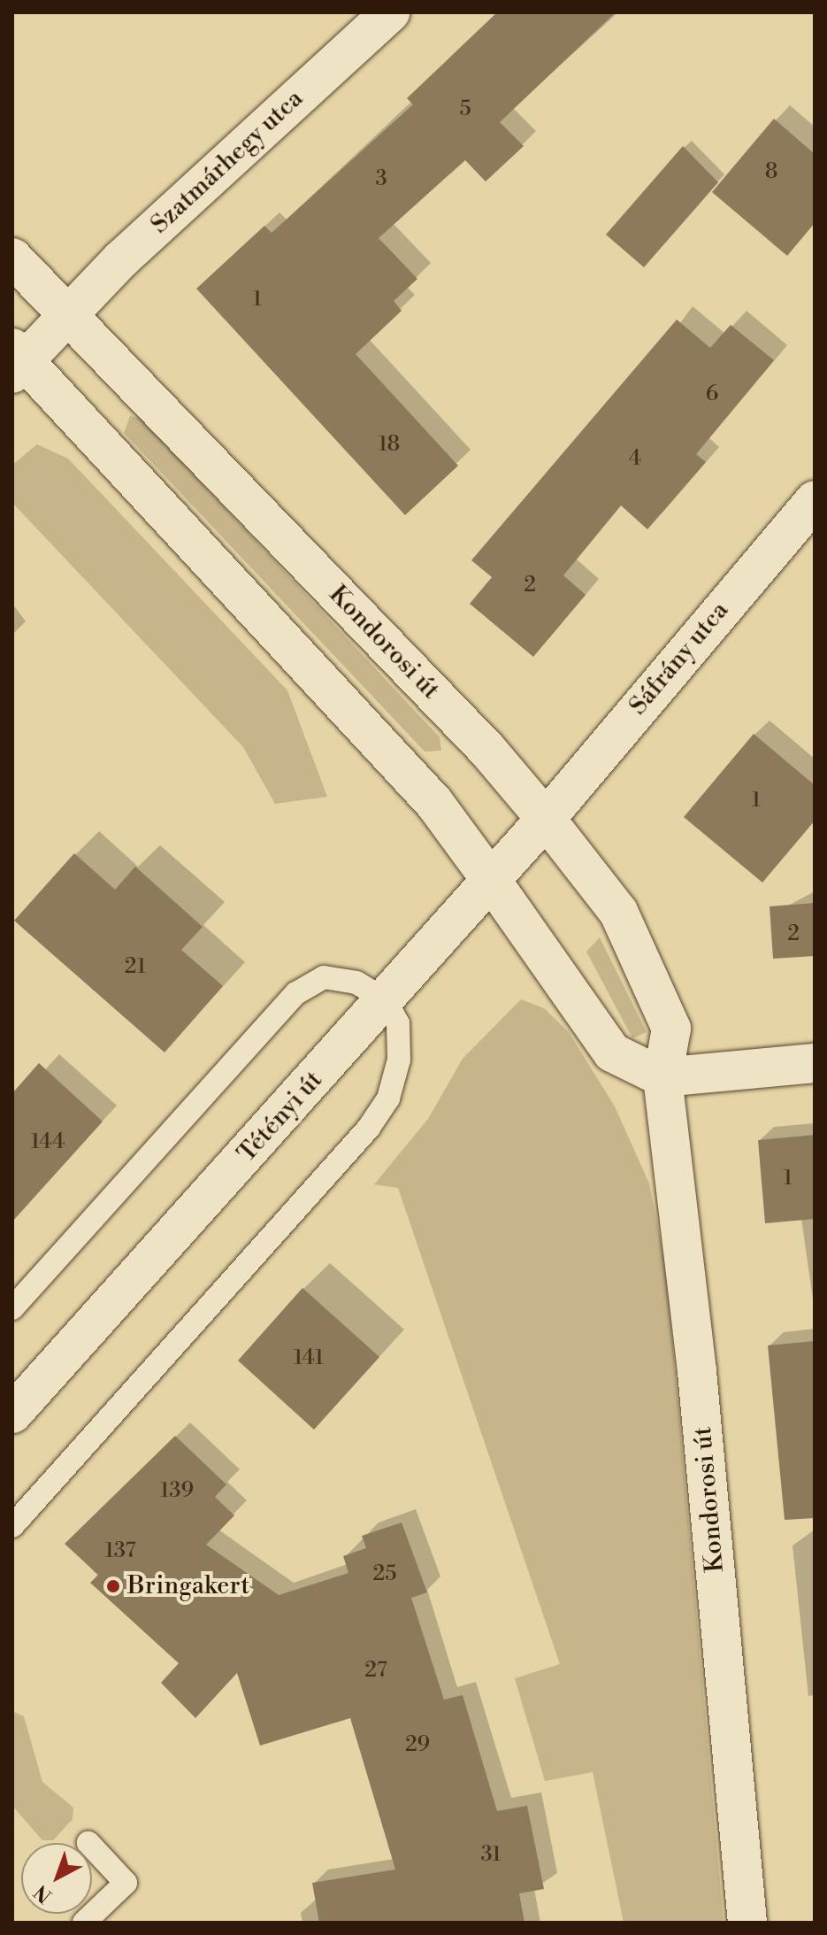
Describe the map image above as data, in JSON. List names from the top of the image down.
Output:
{
  "streets": {
    "street": [
      "Szatmárhegy utca",
      "Kondorosi út",
      "Sáfrány utca",
      "Tétényi út"
    ]
  },
  "crossings": [
    ["Szatmárhegy utca", "Kondorosi út"],
    ["Kondorosi út", "Sáfrány utca"],
    ["Kondorosi út", "Tétényi út"],
    ["Sáfrány utca", "Tétényi út"]
  ],
  "places": ["Bringakert"],
  "house_numbers": [
    "5",
    "8",
    "3",
    "1",
    "6",
    "18",
    "4",
    "2",
    "1",
    "2",
    "21",
    "144",
    "1",
    "141",
    "139",
    "137",
    "25",
    "27",
    "29",
    "31"
  ],
  "north": "bottom left"
}
